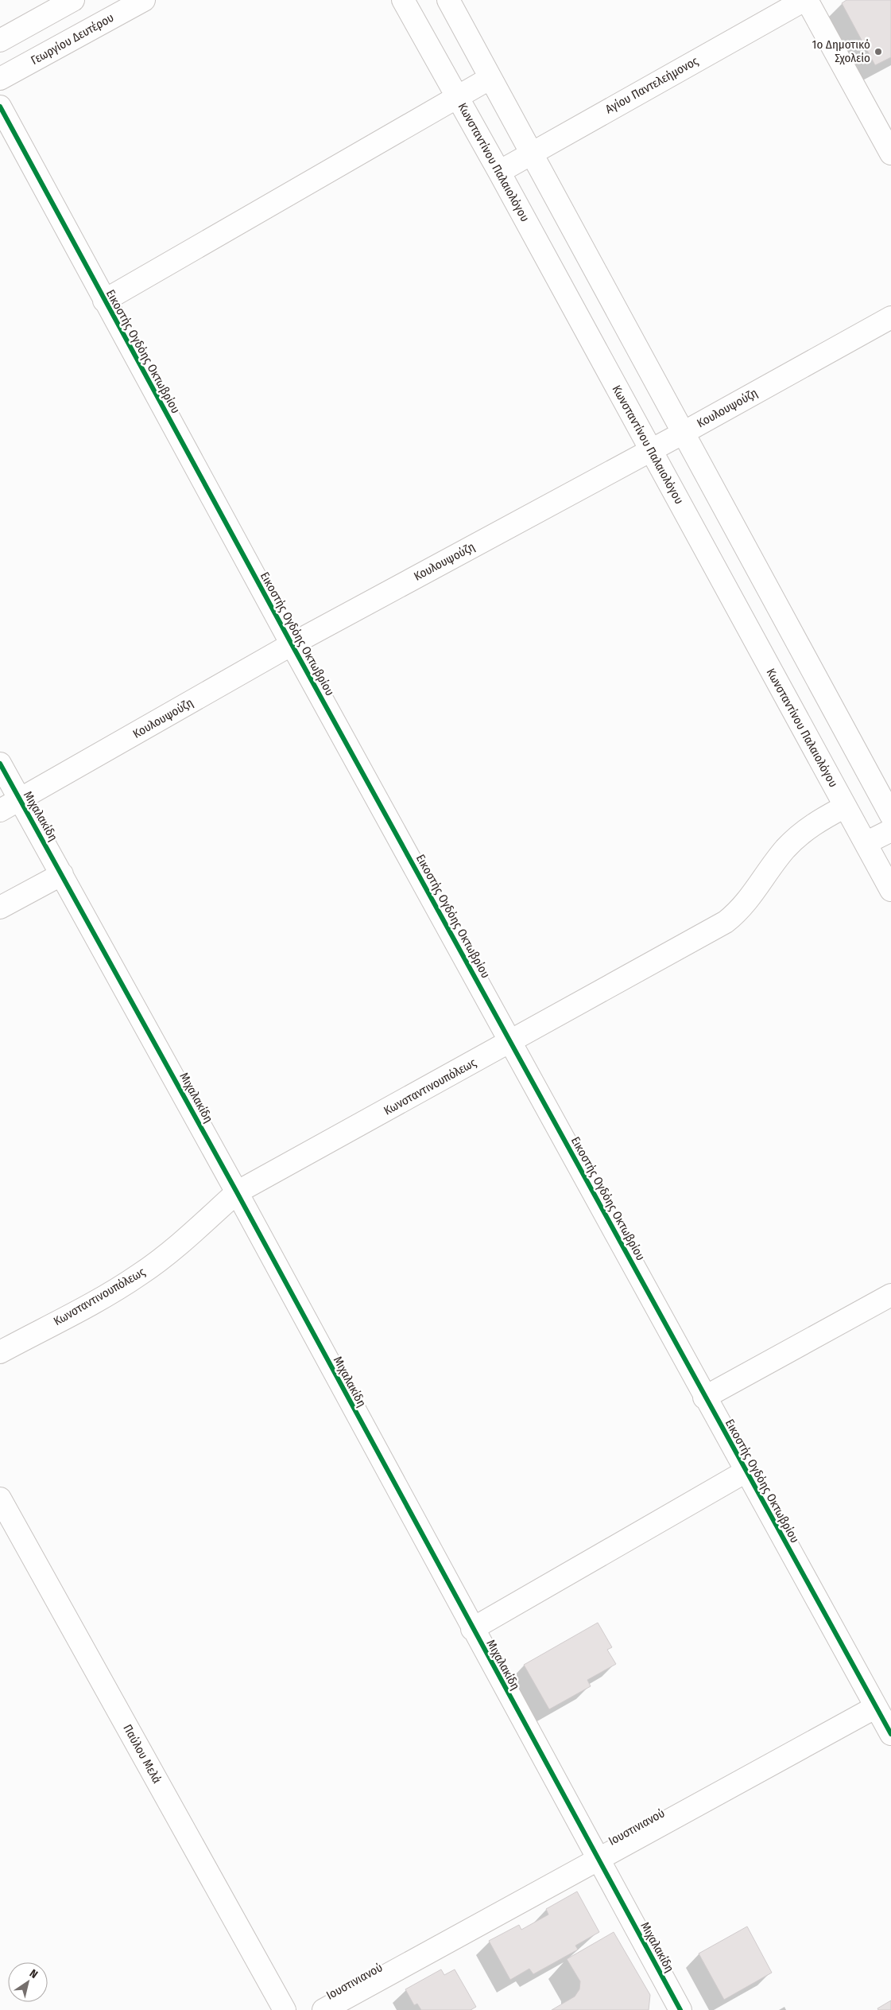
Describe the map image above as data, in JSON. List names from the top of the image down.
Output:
{
  "streets": {
    "street": [
      "Γεωργίου Δευτέρου",
      "Αγίου Παντελεήμονος",
      "Κωνσταντίνου Παλαιολόγου",
      "Εικοστής Ογδόης Οκτωβρίου",
      "Κουλουψούζη",
      "Μιχαλακίδη",
      "Κωνσταντινουπόλεως",
      "Παύλου Μελά",
      "Ιουστινιανού"
    ]
  },
  "crossings": [
    ["Αγίου Παντελεήμονος", "Κωνσταντίνου Παλαιολόγου"],
    ["Κωνσταντίνου Παλαιολόγου", "Κουλουψούζη"],
    ["Κωνσταντίνου Παλαιολόγου", "Κωνσταντινουπόλεως"],
    ["Εικοστής Ογδόης Οκτωβρίου", "Κουλουψούζη"],
    ["Εικοστής Ογδόης Οκτωβρίου", "Κωνσταντινουπόλεως"],
    ["Εικοστής Ογδόης Οκτωβρίου", "Ιουστινιανού"],
    ["Κουλουψούζη", "Μιχαλακίδη"],
    ["Μιχαλακίδη", "Κωνσταντινουπόλεως"],
    ["Μιχαλακίδη", "Ιουστινιανού"]
  ],
  "places": ["1o Δημοτικό Σχολείο"],
  "north": "top right"
}
